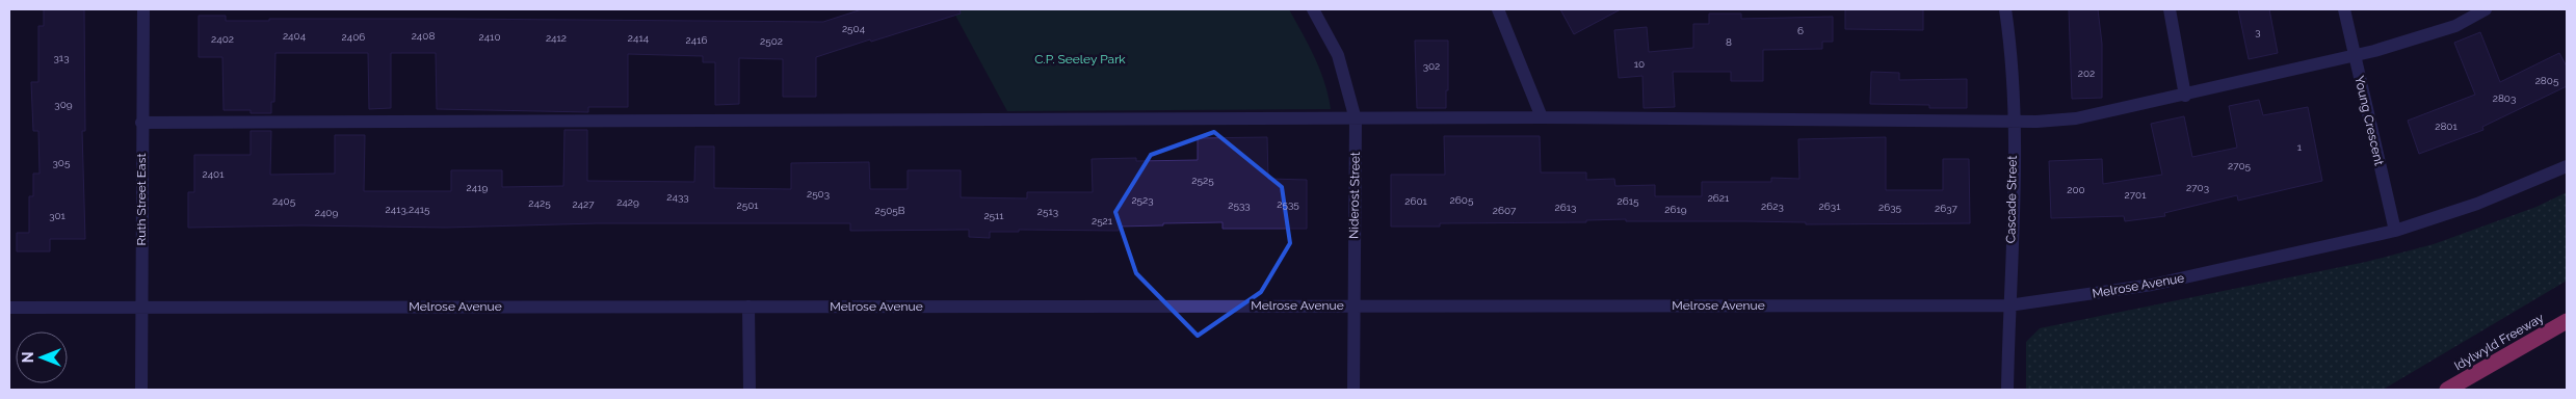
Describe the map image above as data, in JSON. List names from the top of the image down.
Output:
{
  "streets": {
    "highway": ["Idylwyld Freeway"],
    "street": [
      "Young Crescent",
      "Niderost Street",
      "Ruth Street East",
      "Cascade Street",
      "Melrose Avenue"
    ]
  },
  "crossings": [
    ["Young Crescent", "Melrose Avenue"],
    ["Niderost Street", "Melrose Avenue"],
    ["Ruth Street East", "Melrose Avenue"],
    ["Cascade Street", "Melrose Avenue"]
  ],
  "parks": ["C.P. Seeley Park"],
  "house_numbers": [
    "2504",
    "6",
    "3",
    "2404",
    "2408",
    "2406",
    "2410",
    "2412",
    "2414",
    "2402",
    "2416",
    "2502",
    "8",
    "313",
    "10",
    "302",
    "202",
    "2805",
    "2803",
    "309",
    "2801",
    "1",
    "305",
    "2705",
    "2401",
    "2525",
    "2419",
    "2703",
    "200",
    "2503",
    "2701",
    "2433",
    "2621",
    "2523",
    "2605",
    "2405",
    "2601",
    "2615",
    "2429",
    "2425",
    "2427",
    "2535",
    "2501",
    "2533",
    "2623",
    "2631",
    "2613",
    "2635",
    "2637",
    "2413,2415",
    "2619",
    "2505B",
    "2607",
    "2513",
    "2409",
    "301",
    "2511",
    "2521"
  ],
  "north": "left"
}
